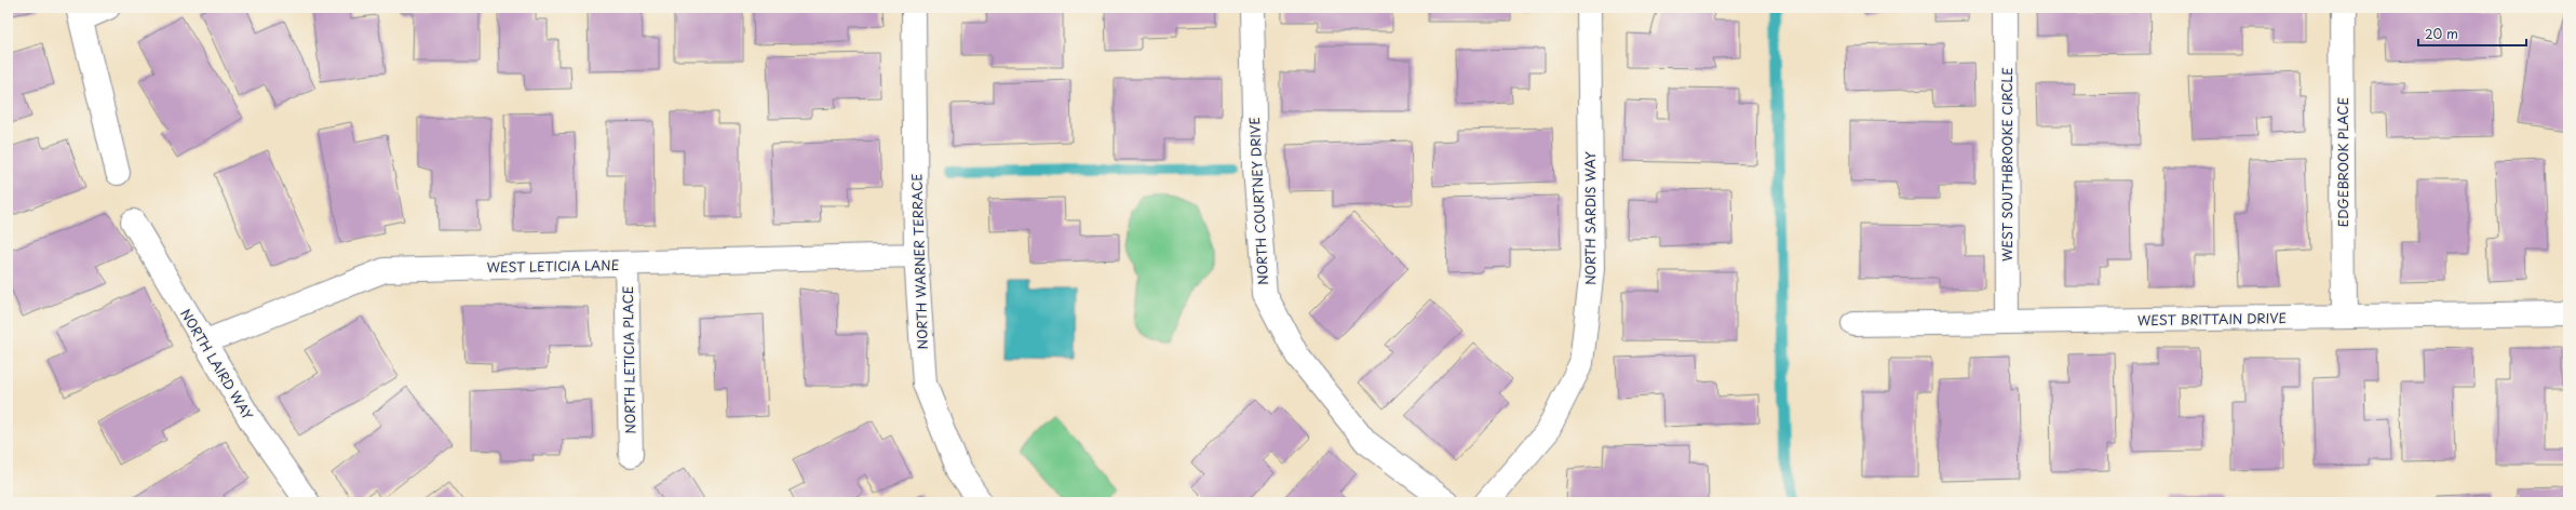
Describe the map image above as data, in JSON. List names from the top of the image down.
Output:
{
  "streets": {
    "street": [
      "EDGEBROOK PLACE",
      "WEST SOUTHBROOKE CIRCLE",
      "NORTH COURTNEY DRIVE",
      "NORTH SARDIS WAY",
      "NORTH WARNER TERRACE",
      "WEST LETICIA LANE",
      "WEST BRITTAIN DRIVE",
      "NORTH LETICIA PLACE",
      "NORTH LAIRD WAY"
    ]
  },
  "crossings": [
    ["EDGEBROOK PLACE", "WEST BRITTAIN DRIVE"],
    ["WEST SOUTHBROOKE CIRCLE", "WEST BRITTAIN DRIVE"],
    ["NORTH WARNER TERRACE", "WEST LETICIA LANE"],
    ["WEST LETICIA LANE", "NORTH LETICIA PLACE"],
    ["WEST LETICIA LANE", "NORTH LAIRD WAY"]
  ],
  "scale_bar": "20 m"
}
